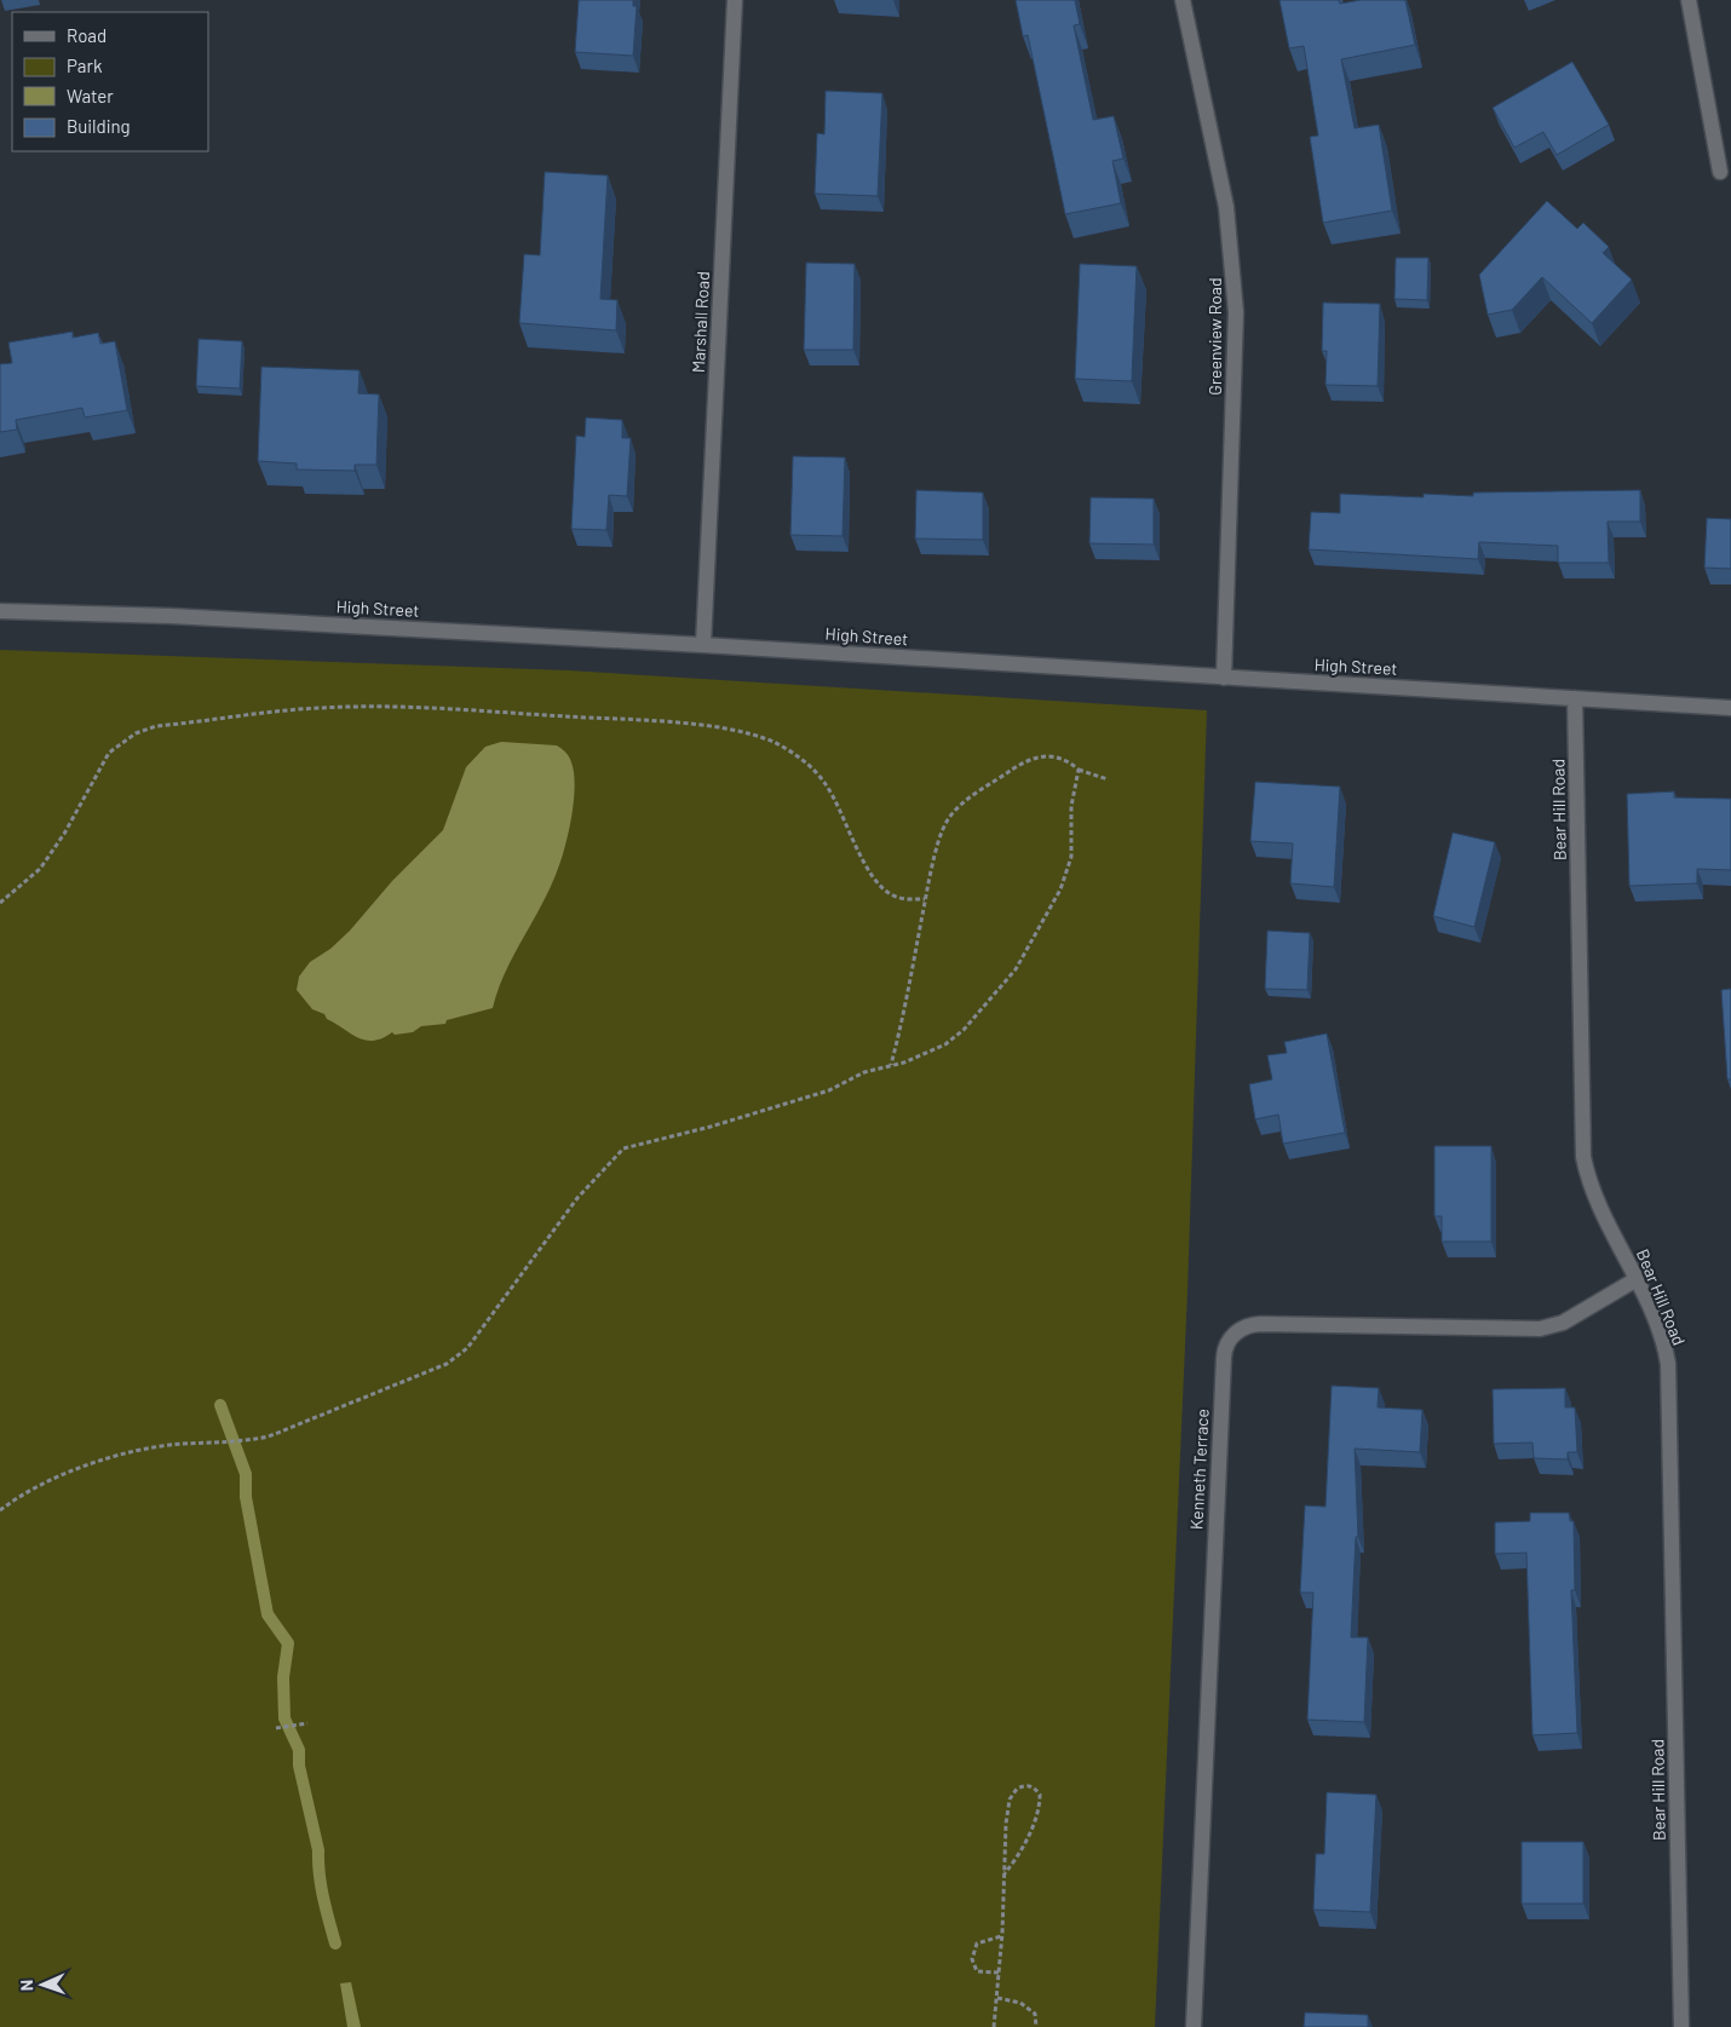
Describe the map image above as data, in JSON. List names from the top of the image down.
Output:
{
  "streets": {
    "street": [
      "Marshall Road",
      "Greenview Road",
      "High Street",
      "Bear Hill Road",
      "Kenneth Terrace"
    ]
  },
  "crossings": [
    ["Marshall Road", "High Street"],
    ["Greenview Road", "High Street"],
    ["High Street", "Bear Hill Road"],
    ["Bear Hill Road", "Kenneth Terrace"]
  ],
  "legend": [
    "Road",
    "Park",
    "Water",
    "Building"
  ],
  "north": "left"
}
